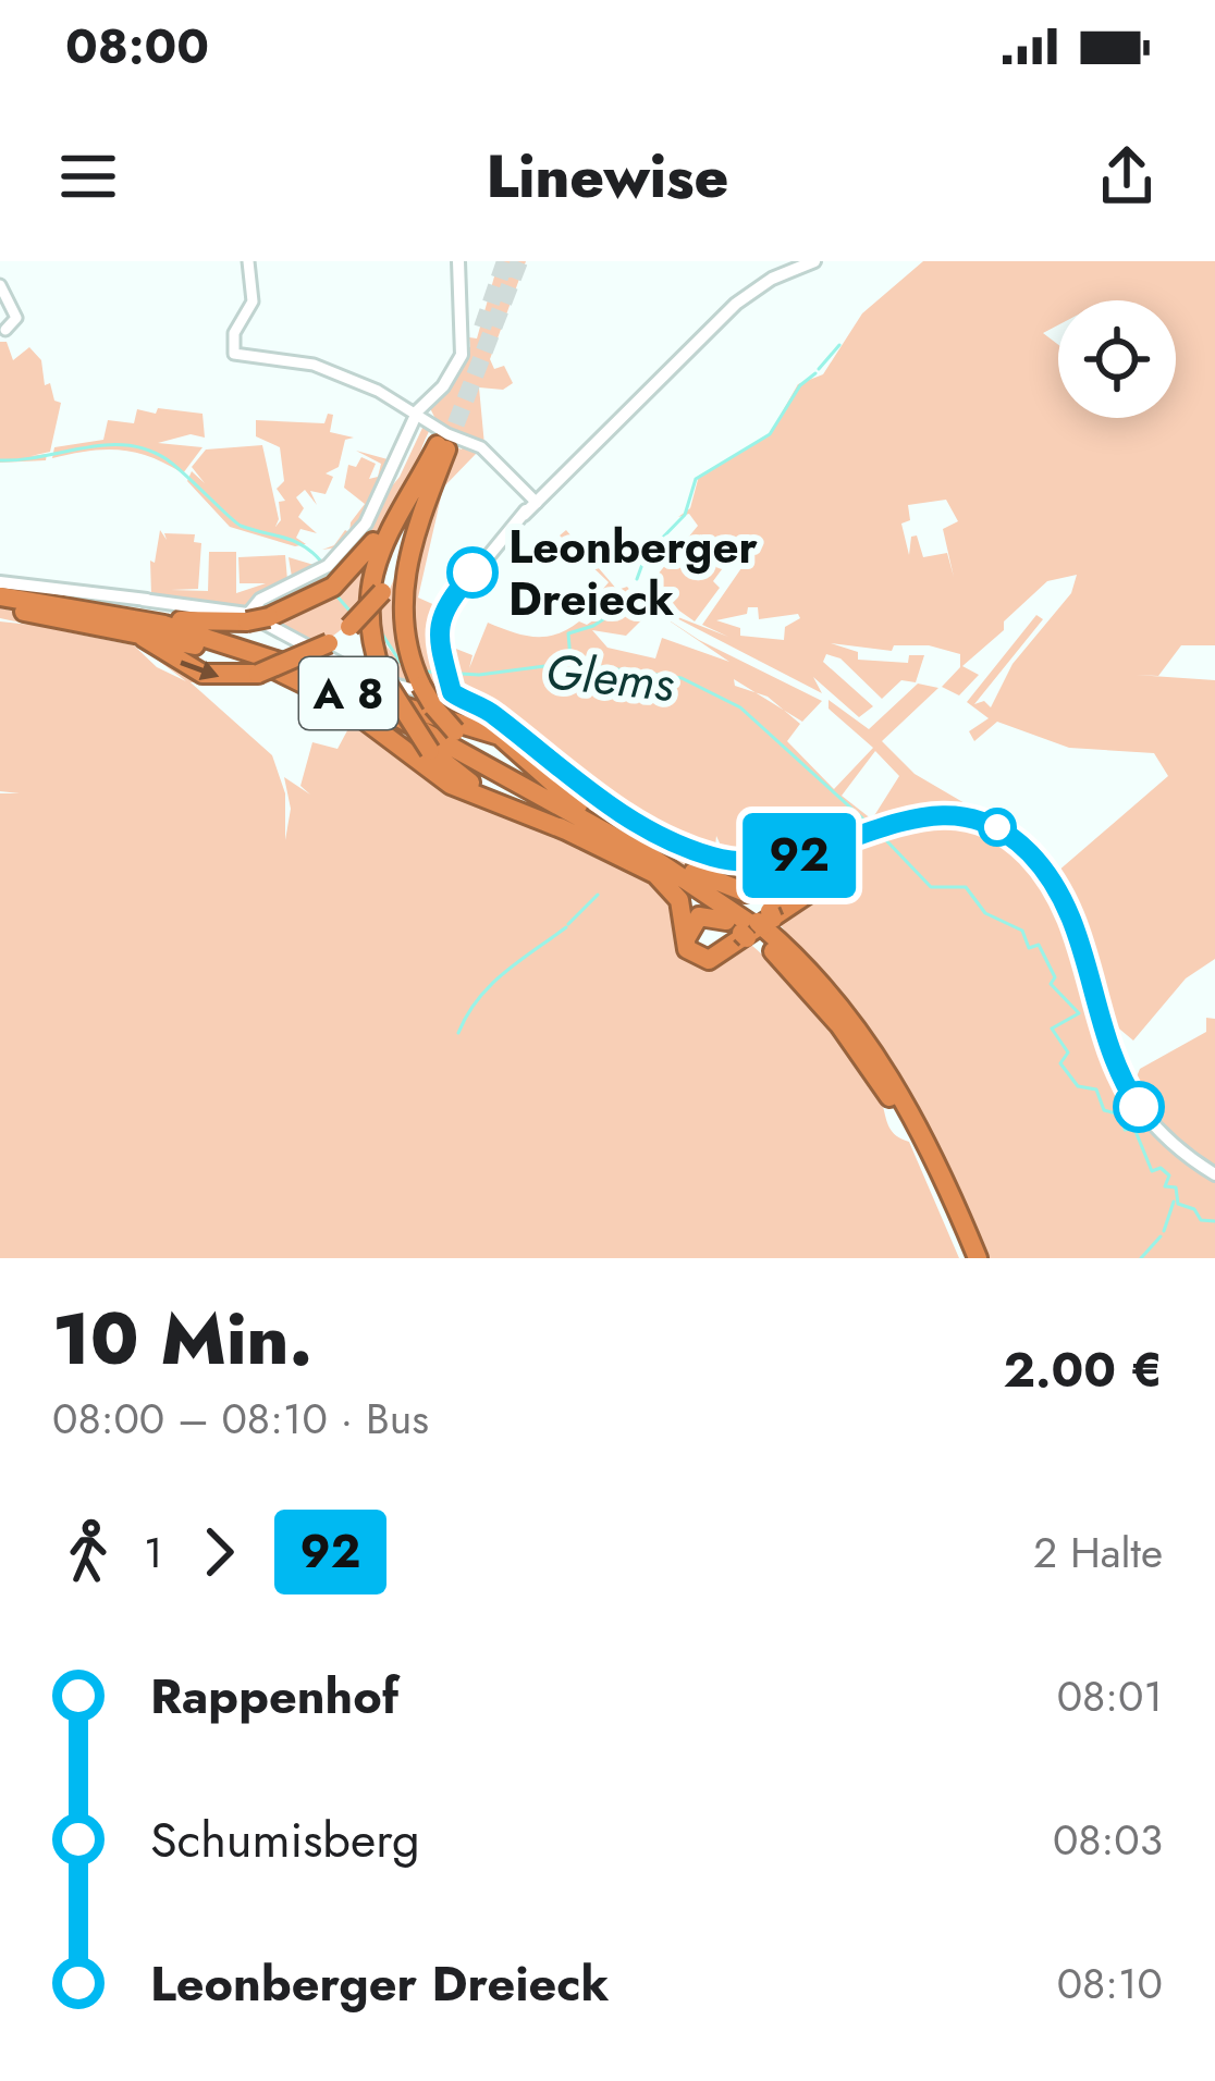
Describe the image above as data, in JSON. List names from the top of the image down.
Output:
{
  "streets": {
    "highway": ["A 8"]
  },
  "water": ["Glems"],
  "places": ["Leonberger Dreieck"],
  "lines": ["bus line 92"],
  "page": {
    "status": "08:00",
    "header": "Linewise",
    "on_map": "92",
    "heading": ["10 Min.", "08:00 – 08:10 · Bus", "2.00 €"],
    "legs": ["1", "92", "2 Halte"],
    "list": [
      {
        "name": "Rappenhof",
        "value": "08:01"
      },
      {
        "name": "Schumisberg",
        "value": "08:03"
      },
      {
        "name": "Leonberger Dreieck",
        "value": "08:10"
      }
    ]
  }
}
